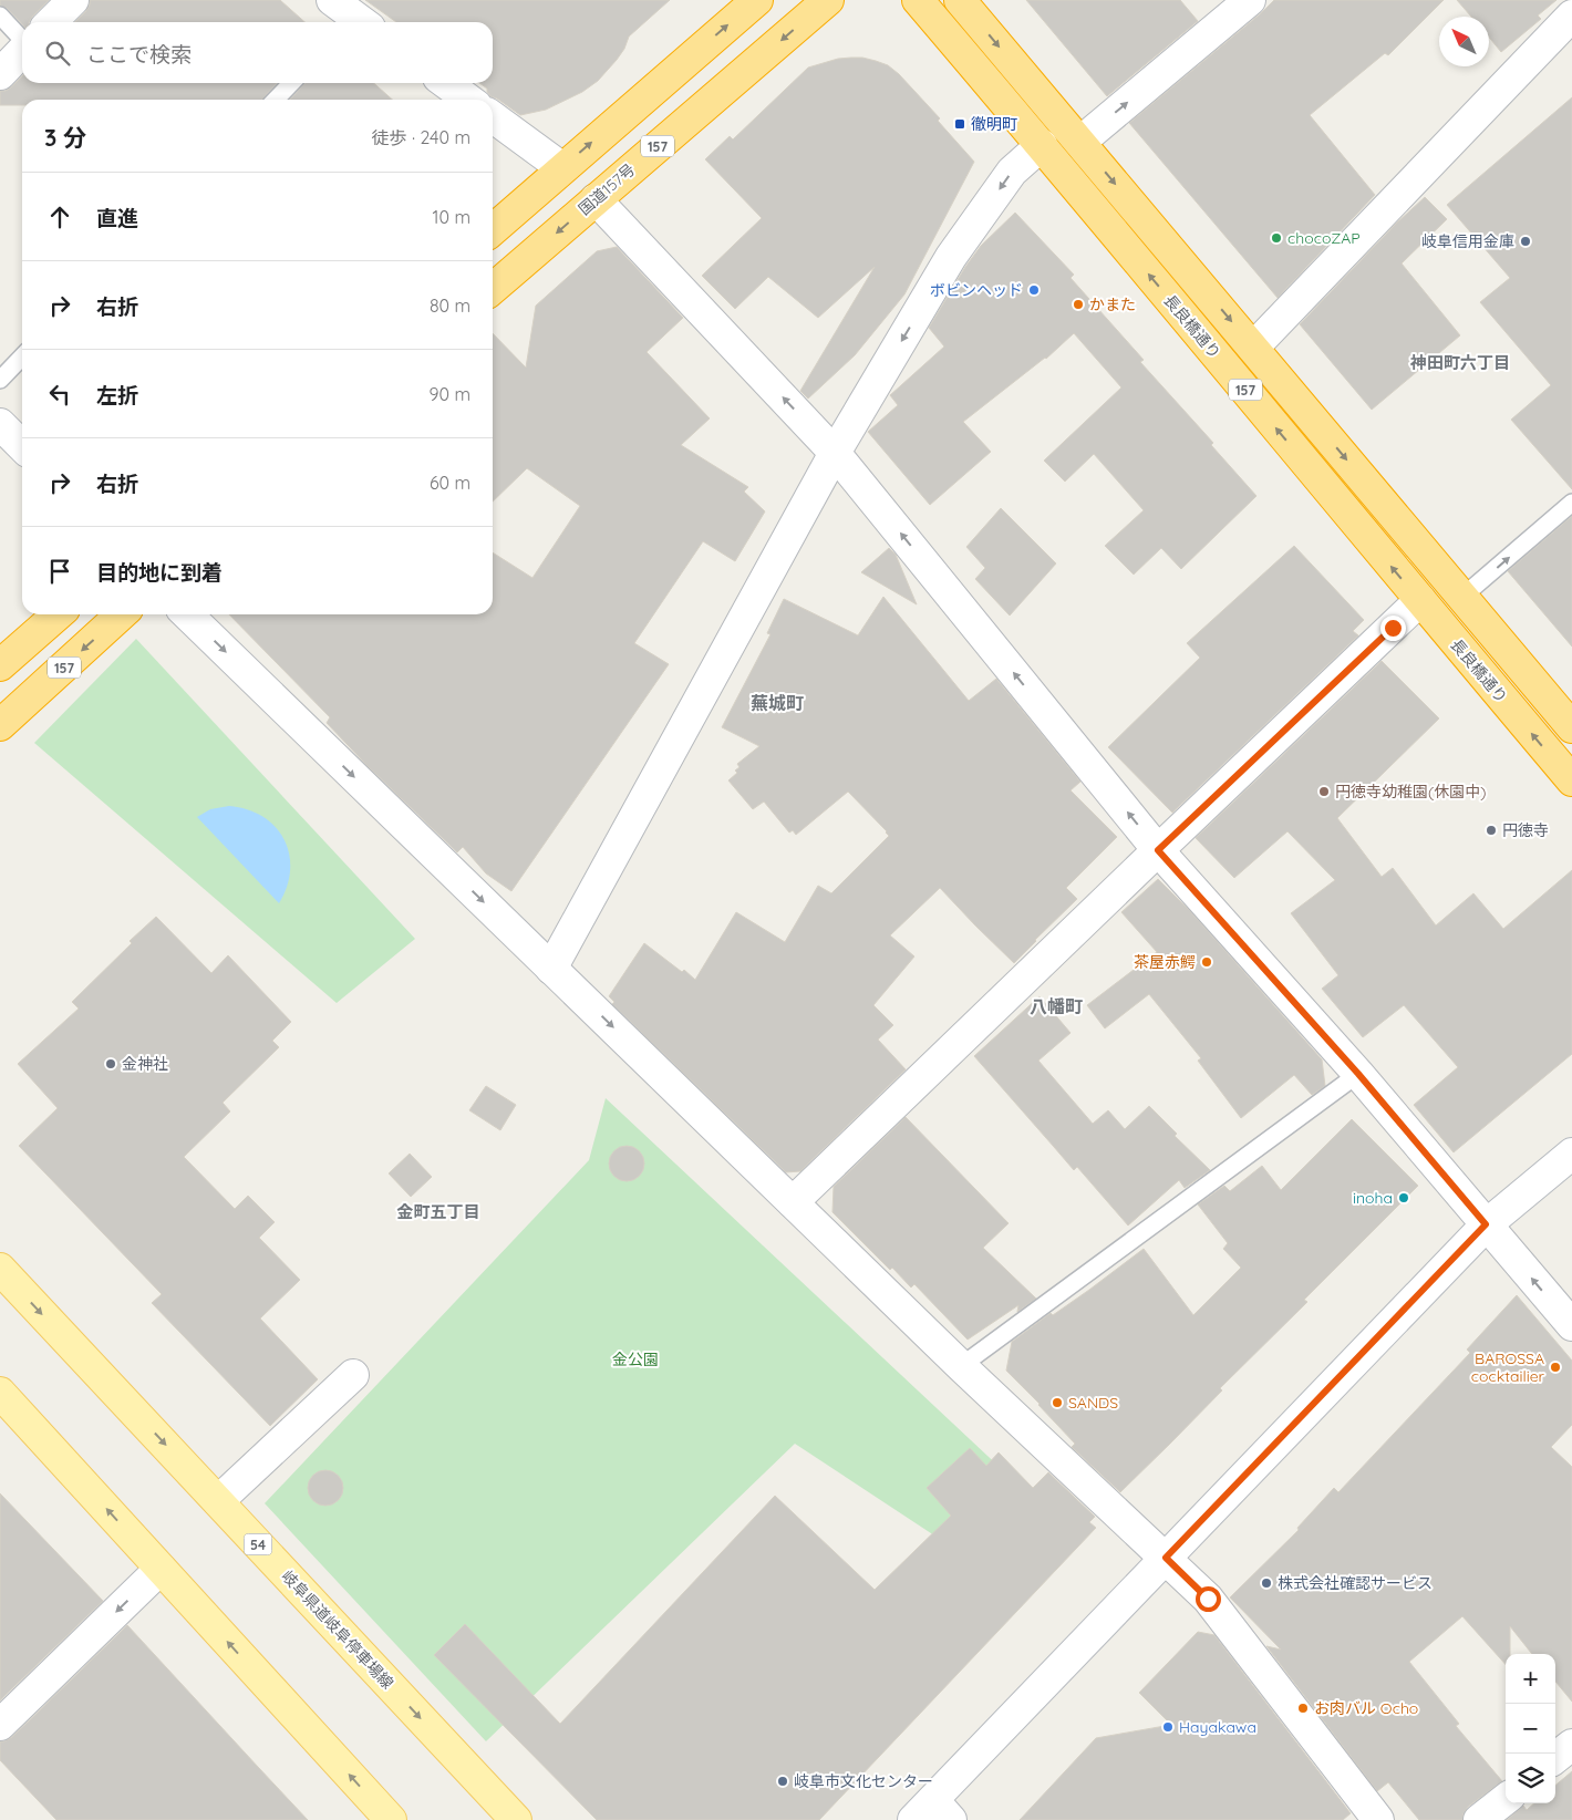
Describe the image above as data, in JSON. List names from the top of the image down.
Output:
{
  "streets": {
    "highway": ["157", "国道157号", "長良橋通り"],
    "main road": ["54", "岐阜県道岐阜停車場線"]
  },
  "districts": [
    "神田町六丁目",
    "蕪城町",
    "八幡町",
    "金町五丁目"
  ],
  "parks": ["金公園"],
  "places": {
    "transit": ["徹明町"],
    "other": [
      "chocoZAP",
      "岐阜信用金庫",
      "ボビンヘッド",
      "かまた",
      "円徳寺幼稚園(休園中)",
      "円徳寺",
      "茶屋赤鰐",
      "金神社",
      "inoha",
      "BAROSSA cocktailier",
      "SANDS",
      "株式会社確認サービス",
      "お肉バル Ocho",
      "Hayakawa",
      "岐阜市文化センター"
    ]
  },
  "north": "top left",
  "page": {
    "search": "ここで検索",
    "heading": ["3 分", "徒歩 · 240 m"],
    "list": [
      ["直進", "10 m"],
      ["右折", "80 m"],
      ["左折", "90 m"],
      ["右折", "60 m"],
      "目的地に到着"
    ],
    "map_buttons": ["+", "−"]
  }
}
